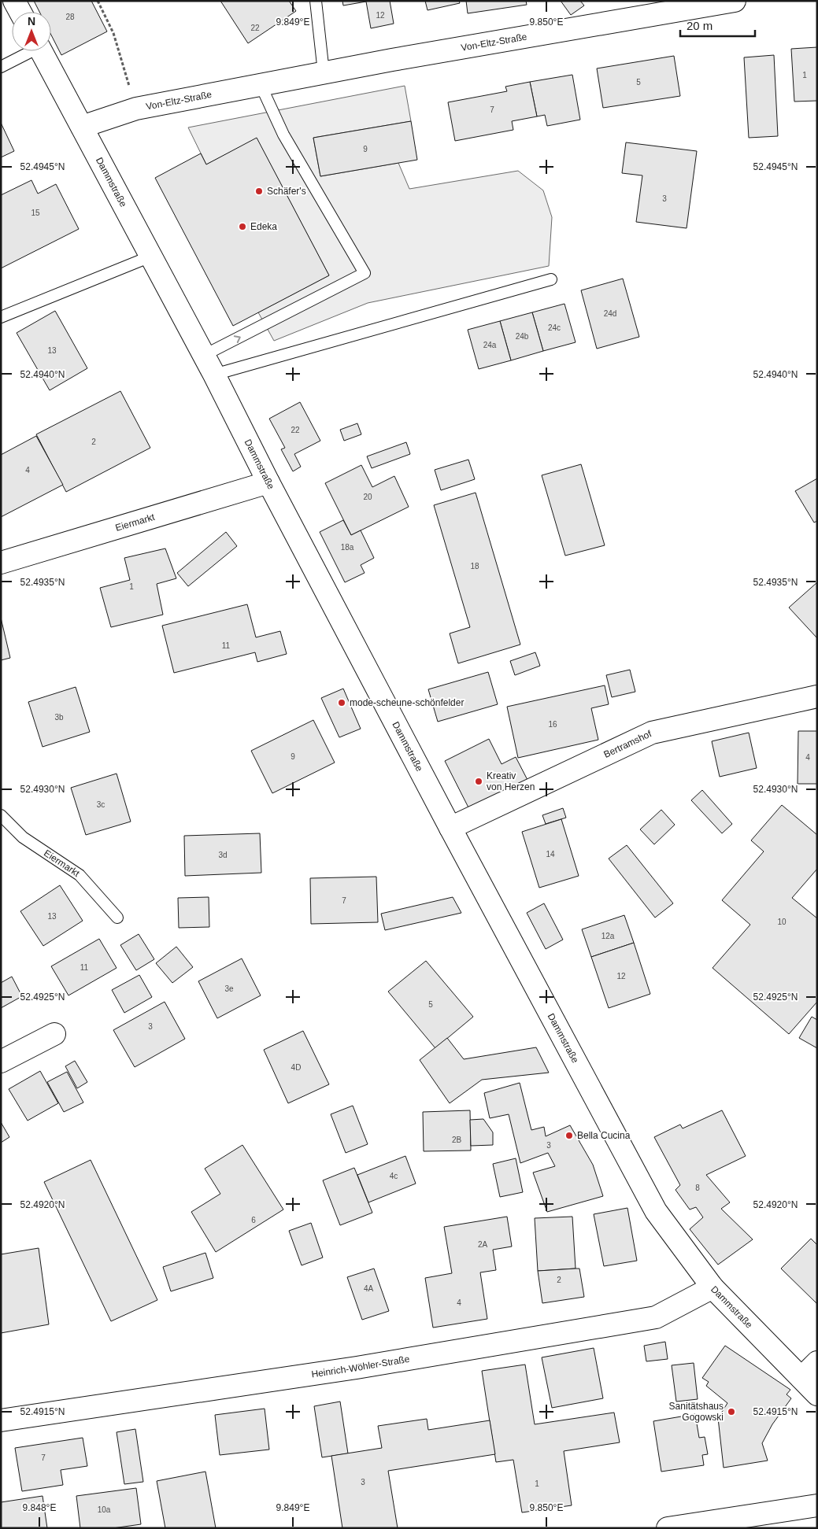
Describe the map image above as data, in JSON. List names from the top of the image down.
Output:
{
  "streets": {
    "street": [
      "Von-Eltz-Straße",
      "Dammstraße",
      "Eiermarkt",
      "Bertramshof",
      "Heinrich-Wöhler-Straße"
    ]
  },
  "crossings": [
    ["Von-Eltz-Straße", "Dammstraße"],
    ["Dammstraße", "Eiermarkt"],
    ["Dammstraße", "Bertramshof"],
    ["Dammstraße", "Heinrich-Wöhler-Straße"]
  ],
  "places": [
    "Schäfer's",
    "Edeka",
    "mode-scheune-schönfelder",
    "Kreativ von Herzen",
    "Bella Cucina",
    "Sanitätshaus Gogowski"
  ],
  "house_numbers": [
    "12",
    "28",
    "22",
    "1",
    "5",
    "7",
    "9",
    "3",
    "15",
    "24d",
    "24c",
    "24b",
    "24a",
    "13",
    "22",
    "2",
    "4",
    "20",
    "18a",
    "18",
    "1",
    "11",
    "3b",
    "16",
    "9",
    "4",
    "3c",
    "14",
    "3d",
    "7",
    "13",
    "10",
    "12a",
    "11",
    "12",
    "3e",
    "5",
    "3",
    "4D",
    "2B",
    "3",
    "4c",
    "8",
    "6",
    "2A",
    "2",
    "4A",
    "4",
    "7",
    "3",
    "1",
    "10a"
  ],
  "scale_bar": "20 m",
  "north": "top",
  "coordinates": [
    "9.849°E",
    "9.850°E",
    "52.4945°N",
    "52.4940°N",
    "52.4935°N",
    "52.4930°N",
    "52.4925°N",
    "52.4920°N",
    "52.4915°N",
    "9.848°E"
  ]
}
